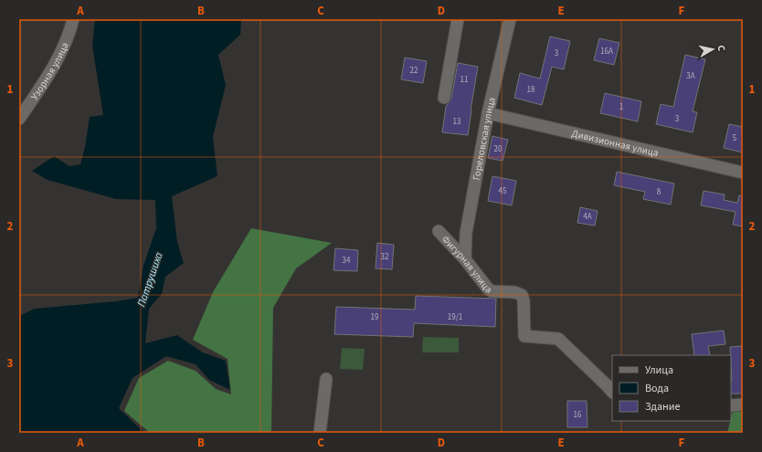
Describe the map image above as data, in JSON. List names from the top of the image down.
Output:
{
  "streets": {
    "street": [
      "Узорная улица",
      "Гореловская улица",
      "Дивизионная улица",
      "Фигурная улица"
    ]
  },
  "crossings": [
    ["Гореловская улица", "Дивизионная улица"],
    ["Гореловская улица", "Фигурная улица"]
  ],
  "water": ["Патрушиха"],
  "house_numbers": [
    "16А",
    "3",
    "22",
    "3А",
    "11",
    "18",
    "1",
    "3",
    "13",
    "5",
    "20",
    "45",
    "8",
    "4А",
    "32",
    "34",
    "19",
    "19/1",
    "16"
  ],
  "legend": ["Улица", "Вода", "Здание"],
  "north": "right",
  "grid": {
    "columns": [
      "A",
      "B",
      "C",
      "D",
      "E",
      "F"
    ],
    "rows": ["1", "2", "3"]
  }
}
